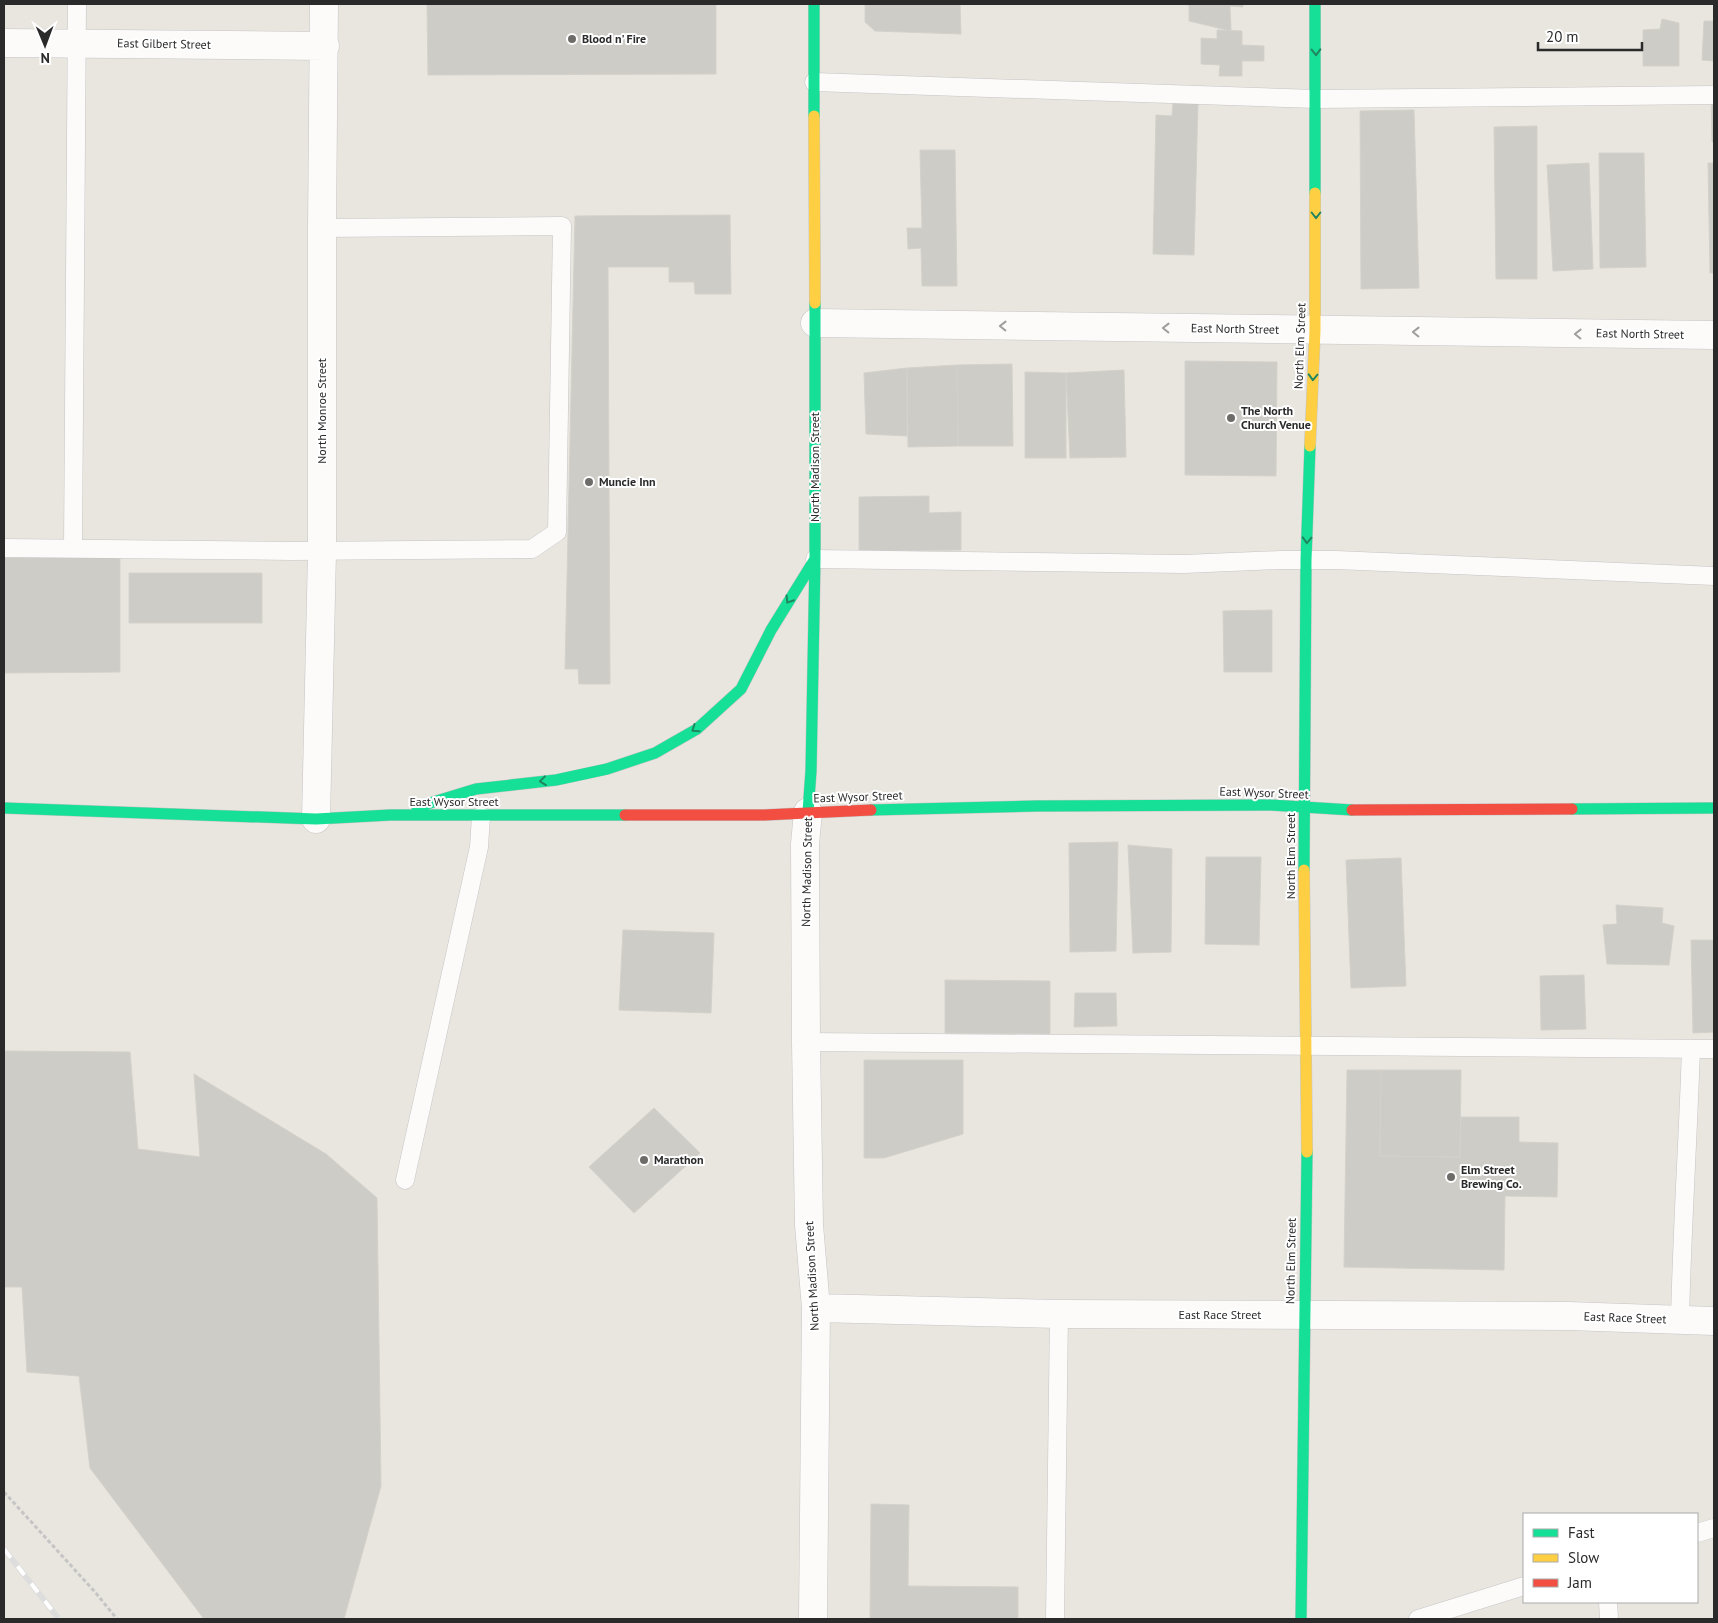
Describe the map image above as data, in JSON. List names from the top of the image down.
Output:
{
  "streets": {
    "street": [
      "East Gilbert Street",
      "East North Street",
      "North Elm Street",
      "North Monroe Street",
      "North Madison Street",
      "East Wysor Street",
      "East Race Street"
    ]
  },
  "crossings": [
    ["East Gilbert Street", "North Monroe Street"],
    ["East North Street", "North Elm Street"],
    ["East North Street", "North Madison Street"],
    ["North Elm Street", "East Wysor Street"],
    ["North Elm Street", "East Race Street"],
    ["North Monroe Street", "East Wysor Street"],
    ["North Madison Street", "East Wysor Street"],
    ["North Madison Street", "East Race Street"]
  ],
  "one_way": ["East North Street"],
  "places": [
    "Blood n' Fire",
    "The North Church Venue",
    "Muncie Inn",
    "Marathon",
    "Elm Street Brewing Co."
  ],
  "legend": ["Fast", "Slow", "Jam"],
  "scale_bar": "20 m",
  "north": "bottom"
}
